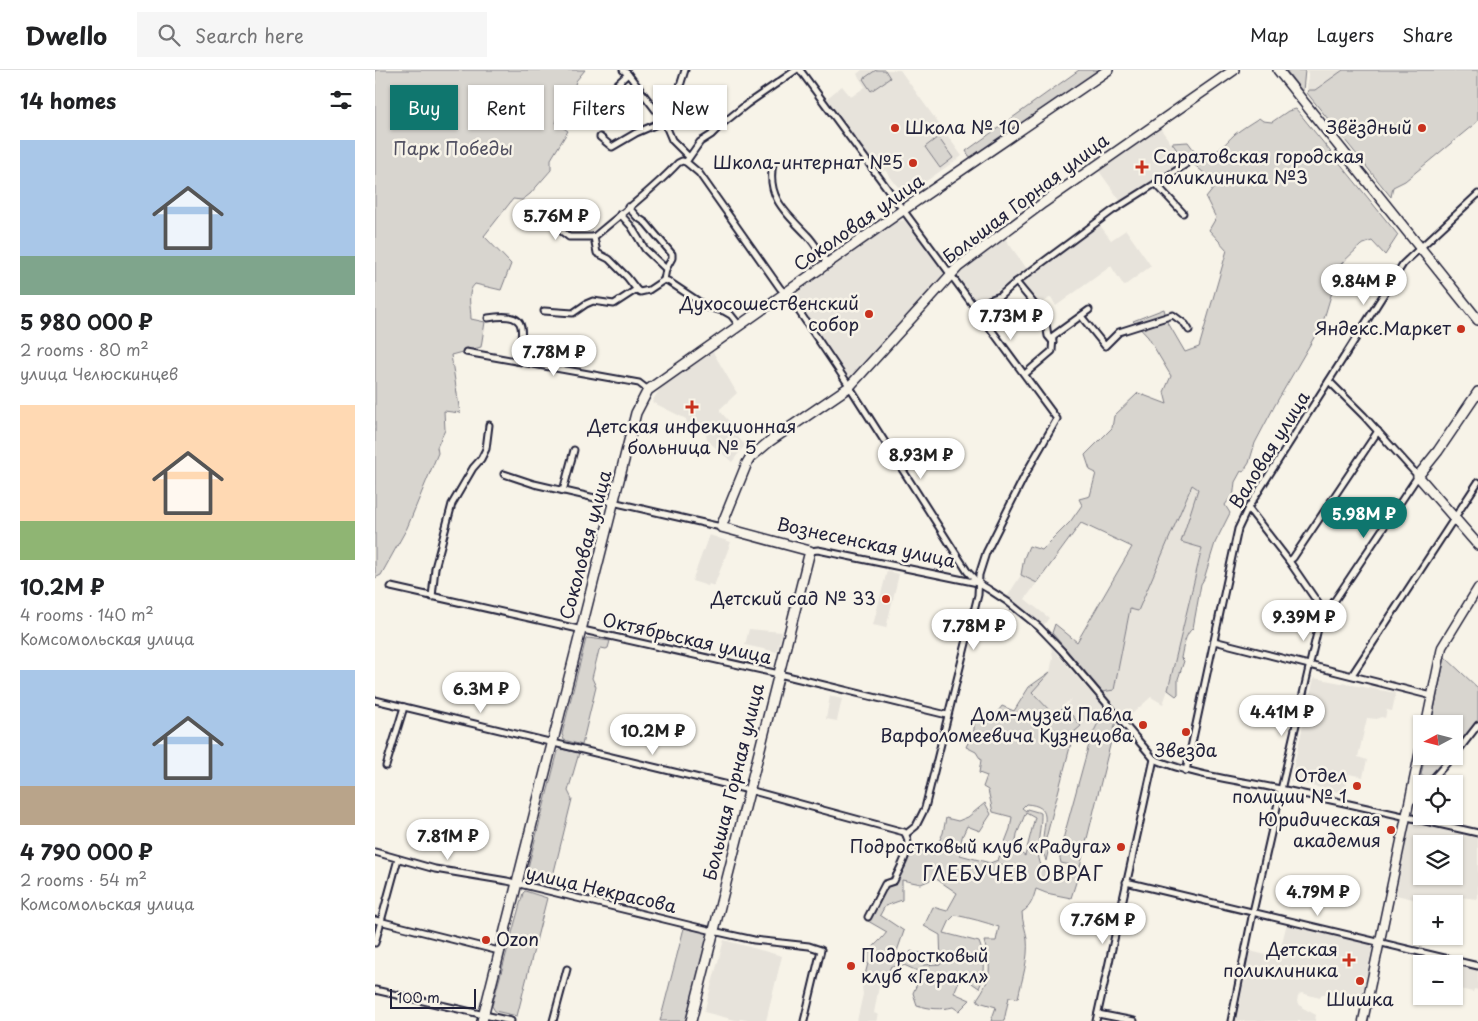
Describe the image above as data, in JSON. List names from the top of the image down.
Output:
{
  "streets": {
    "main road": ["Большая Горная улица", "Соколовая улица", "Вознесенская улица"],
    "street": ["Валовая улица", "Октябрьская улица", "улица Некрасова"]
  },
  "crossings": [
    ["Большая Горная улица", "Вознесенская улица"],
    ["Большая Горная улица", "Октябрьская улица"],
    ["Большая Горная улица", "улица Некрасова"],
    ["Соколовая улица", "Вознесенская улица"],
    ["Соколовая улица", "Октябрьская улица"],
    ["Соколовая улица", "улица Некрасова"]
  ],
  "districts": ["ГЛЕБУЧЕВ ОВРАГ"],
  "parks": ["Парк Победы"],
  "places": {
    "other": [
      "Школа № 10",
      "Звёздный",
      "Школа-интернат №5",
      "Духосошественский собор",
      "Яндекс.Маркет",
      "Детский сад № 33",
      "Дом-музей Павла Варфоломеевича Кузнецова",
      "Звезда",
      "Отдел полиции № 1",
      "Юридическая академия",
      "Подростковый клуб «Радуга»",
      "Ozon",
      "Подростковый клуб «Геракл»",
      "Шишка"
    ],
    "health": ["Саратовская городская поликлиника №3", "Детская инфекционная больница № 5", "Детская поликлиника"]
  },
  "scale_bar": "100 m",
  "north": "left",
  "page": {
    "header": "Dwello",
    "search": "Search here",
    "nav": ["Map", "Layers", "Share"],
    "heading": "14 homes",
    "chip": [
      "Buy",
      "Rent",
      "Filters",
      "New"
    ],
    "list": [
      {
        "name": "5 980 000 ₽",
        "note": "2 rooms · 80 m² · улица Челюскинцев"
      },
      {
        "name": "10.2M ₽",
        "note": "4 rooms · 140 m² · Комсомольская улица"
      },
      {
        "name": "4 790 000 ₽",
        "note": "2 rooms · 54 m² · Комсомольская улица"
      }
    ],
    "price": [
      "5.76M ₽",
      "9.84M ₽",
      "7.73M ₽",
      "7.78M ₽",
      "8.93M ₽",
      "5.98M ₽",
      "9.39M ₽",
      "7.78M ₽",
      "6.3M ₽",
      "4.41M ₽",
      "10.2M ₽",
      "7.81M ₽",
      "4.79M ₽",
      "7.76M ₽"
    ],
    "map_buttons": ["+", "−"],
    "scale": "100 m"
  }
}
